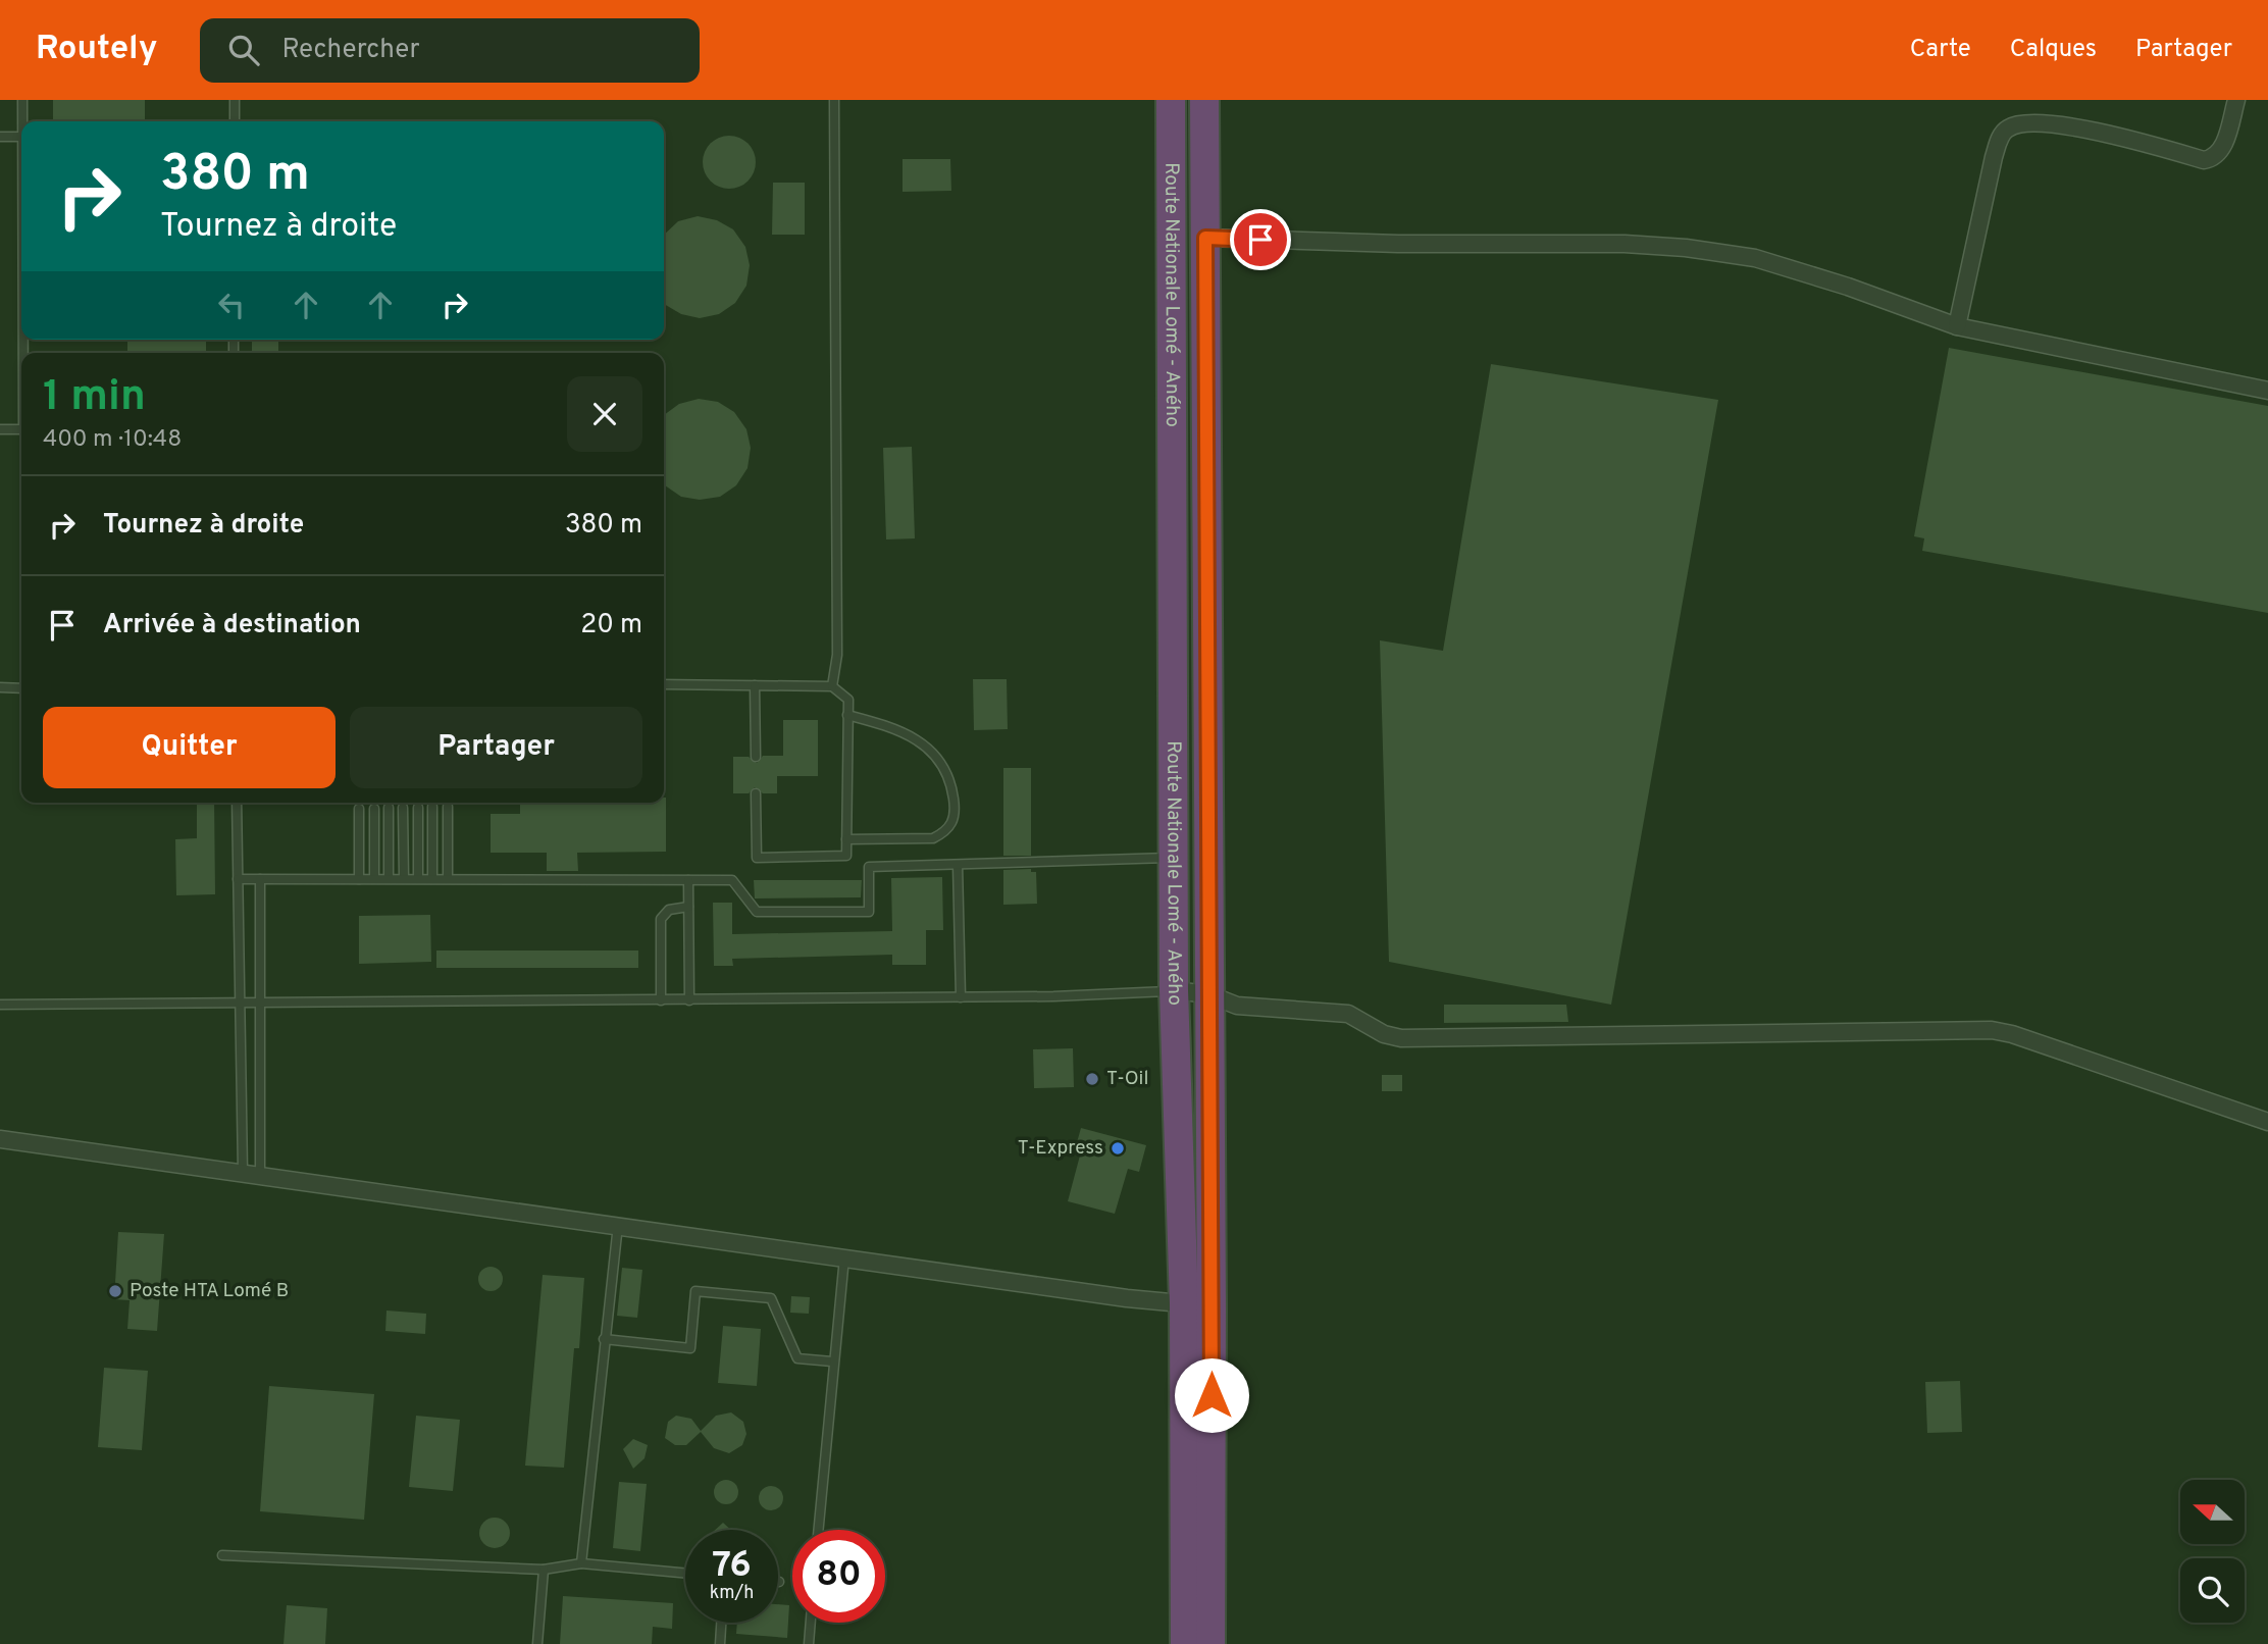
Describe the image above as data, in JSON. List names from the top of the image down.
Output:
{
  "streets": {
    "highway": ["Route Nationale Lomé - Aného"]
  },
  "places": ["T-Oil", "T-Express", "Poste HTA Lomé B"],
  "north": "left",
  "page": {
    "header": "Routely",
    "search": "Rechercher",
    "nav": ["Carte", "Calques", "Partager"],
    "turn": ["380 m", "Tournez à droite"],
    "heading": ["1 min", "400 m · 10:48"],
    "list": [
      {
        "name": "Tournez à droite",
        "value": "380 m"
      },
      {
        "name": "Arrivée à destination",
        "value": "20 m"
      }
    ],
    "buttons": ["Quitter", "Partager"],
    "speed": "76 km/h",
    "limit": "80"
  }
}
